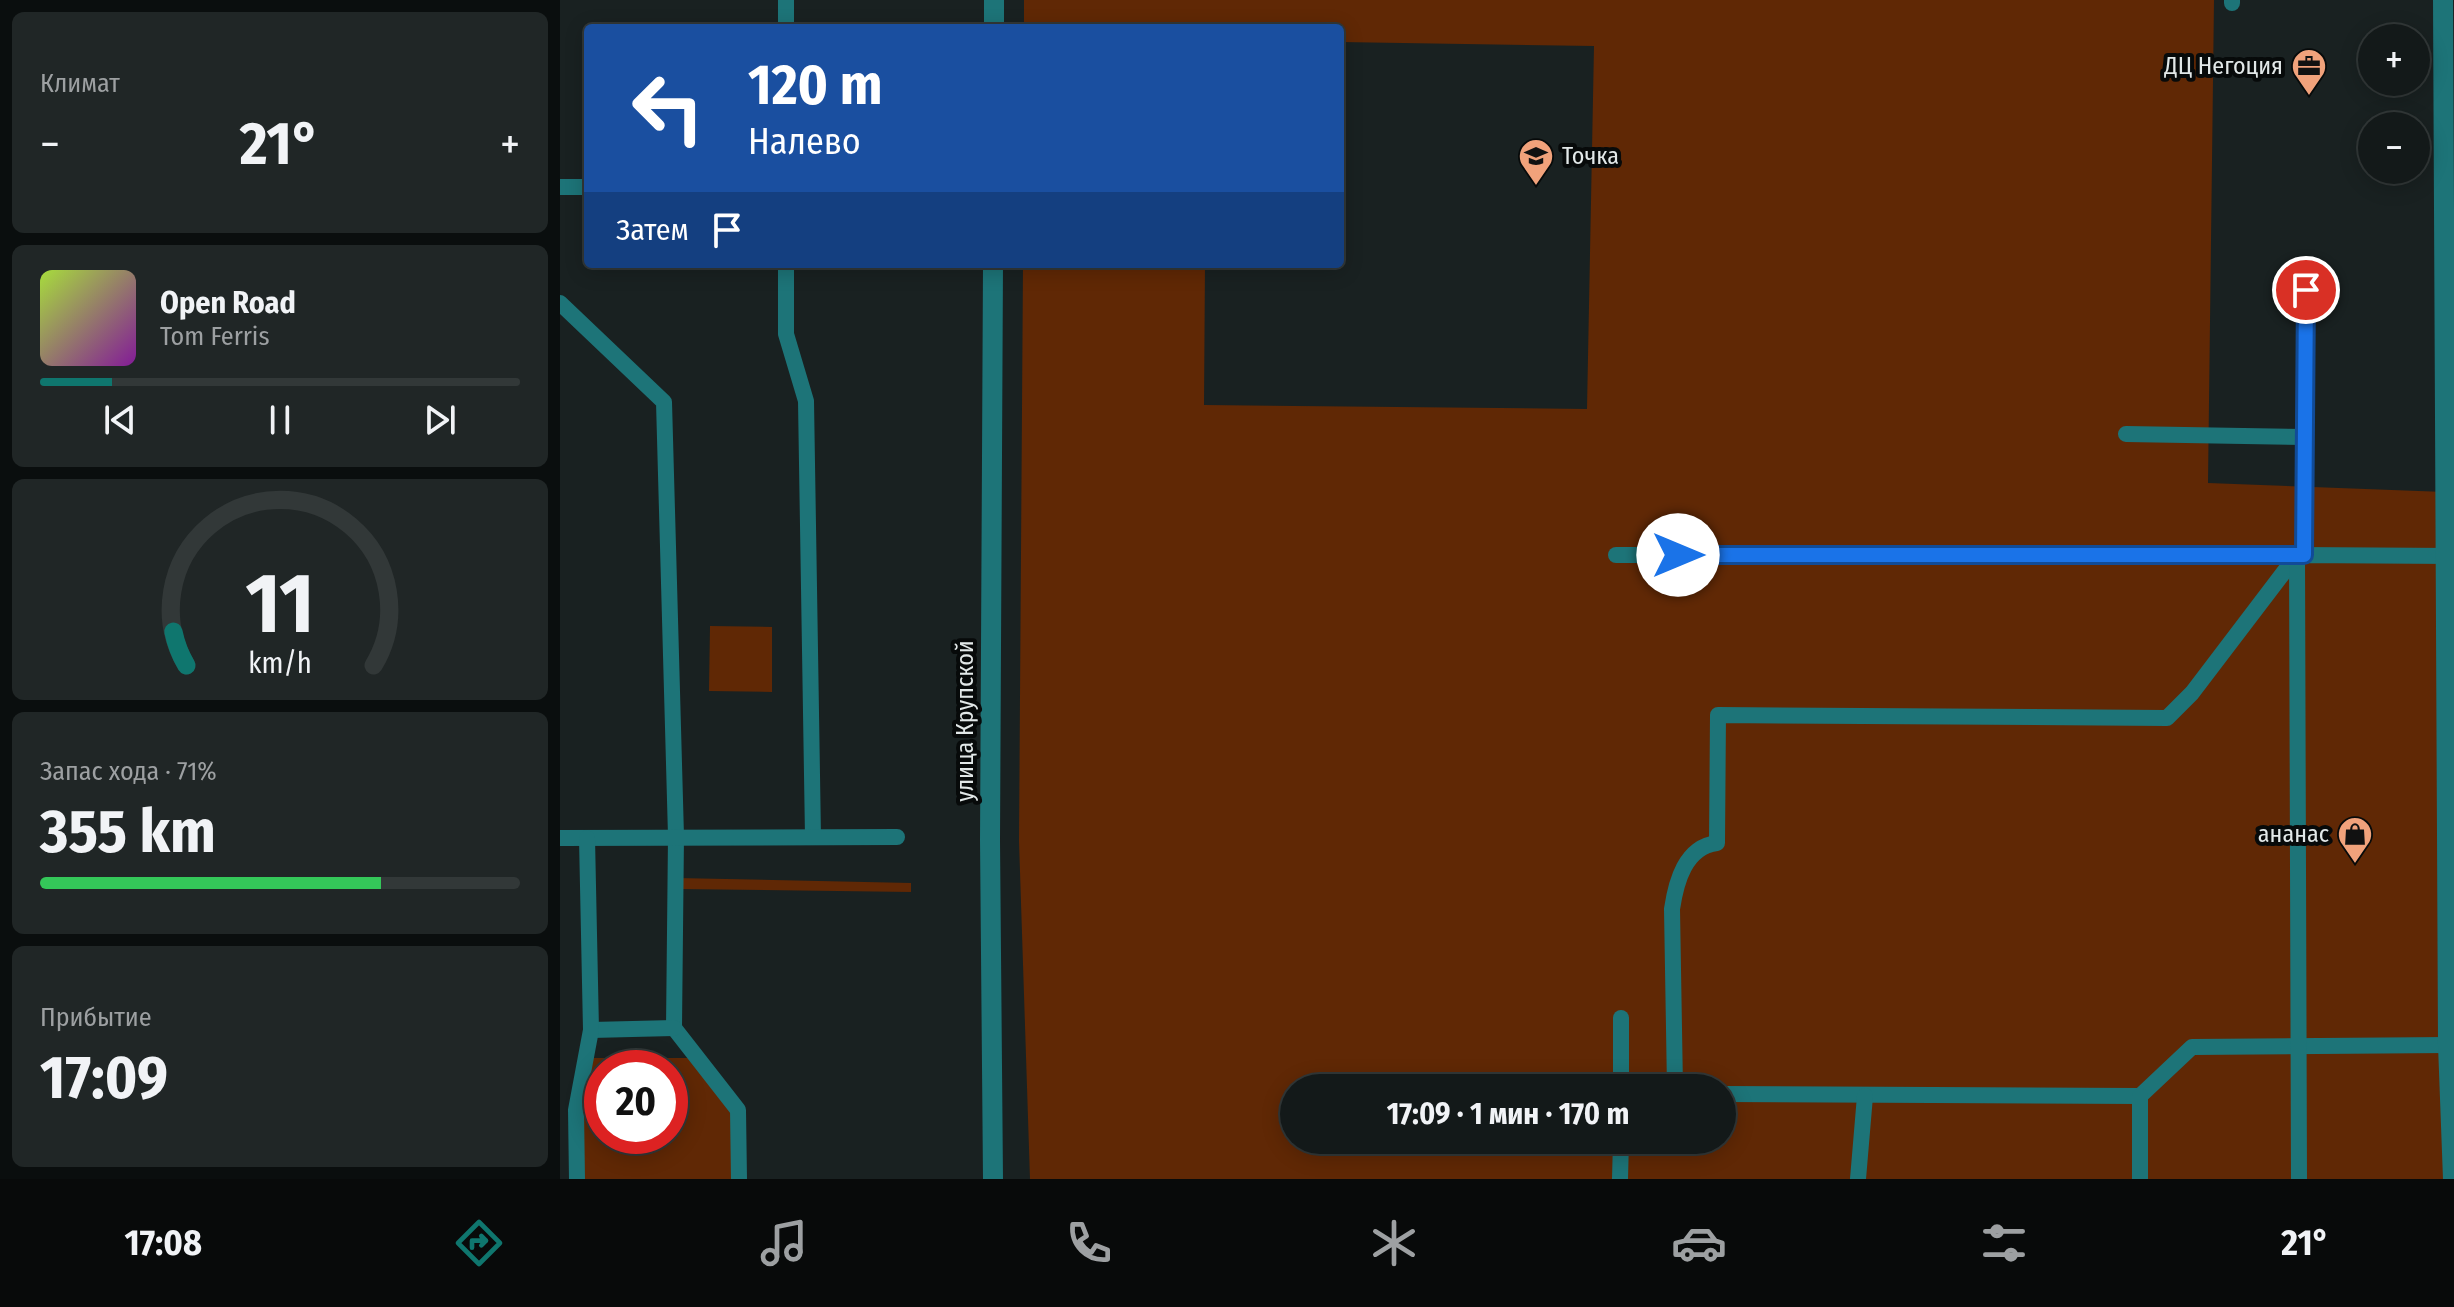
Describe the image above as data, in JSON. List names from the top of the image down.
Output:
{
  "streets": {
    "street": ["улица Крупской"]
  },
  "places": {
    "office": ["ДЦ Негоция"],
    "school or university": ["Точка"],
    "shop": ["ананас"]
  },
  "page": {
    "tile": [
      "Климат",
      ["Запас хода · 71%", "355 km"],
      ["Прибытие", "17:09"]
    ],
    "map_buttons": ["+", "−"],
    "turn": ["120 m", "Налево"],
    "heat": ["−", "21°", "+"],
    "then": "Затем",
    "song": ["Open Road", "Tom Ferris"],
    "limit": "20",
    "trip": "17:09 · 1 мин · 170 m",
    "tabs": ["17:08", "21°"],
    "gauge": ["11", "km/h"]
  }
}
